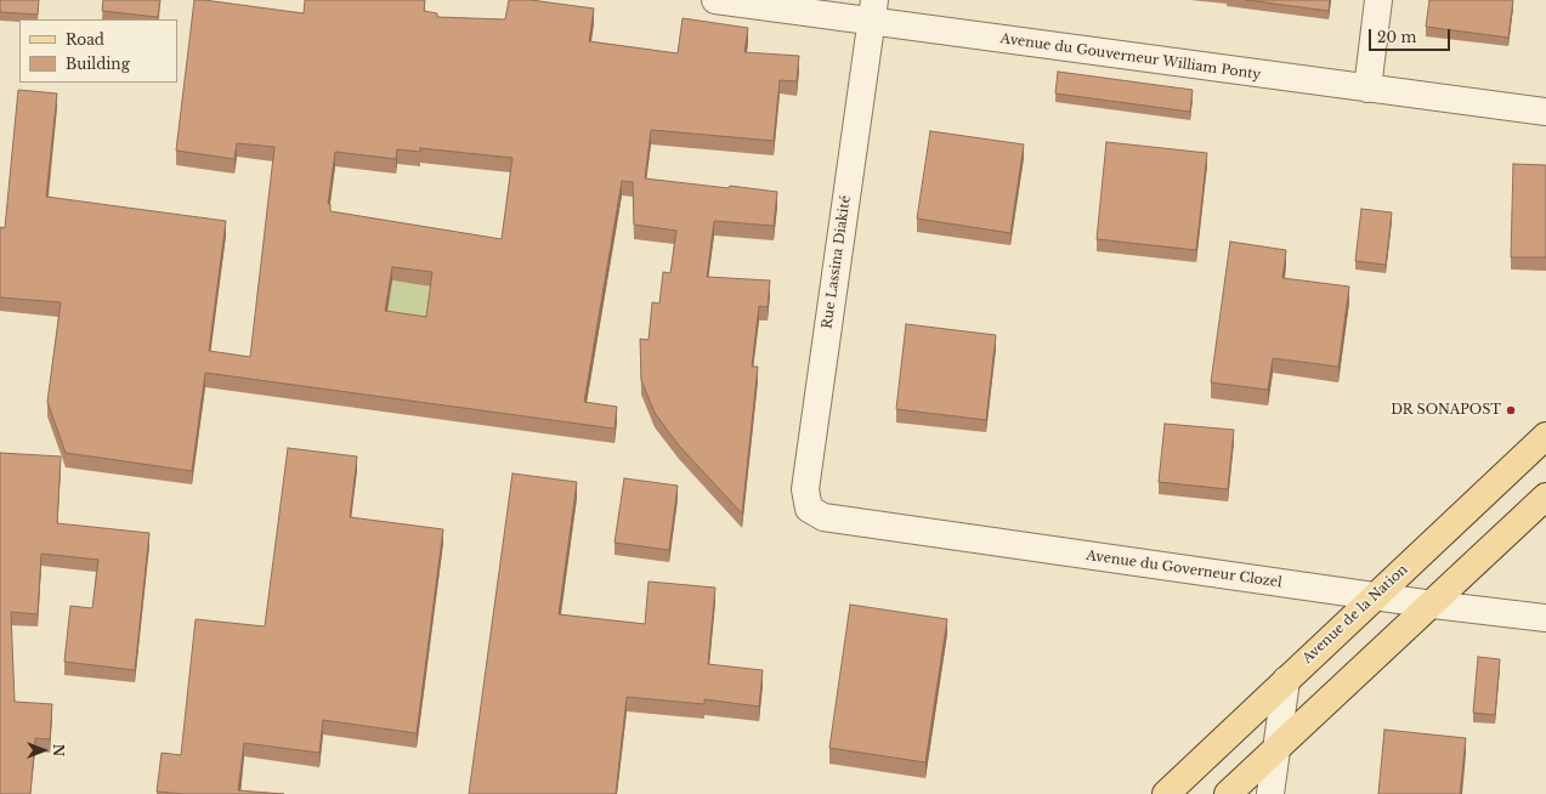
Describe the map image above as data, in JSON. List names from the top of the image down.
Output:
{
  "streets": {
    "main road": ["Avenue de la Nation"],
    "street": ["Avenue du Gouverneur William Ponty", "Rue Lassina Diakité", "Avenue du Governeur Clozel"]
  },
  "crossings": [
    ["Avenue du Gouverneur William Ponty", "Rue Lassina Diakité"],
    ["Rue Lassina Diakité", "Avenue du Governeur Clozel"],
    ["Avenue du Governeur Clozel", "Avenue de la Nation"]
  ],
  "places": ["DR SONAPOST"],
  "legend": ["Road", "Building"],
  "scale_bar": "20 m",
  "north": "right"
}
